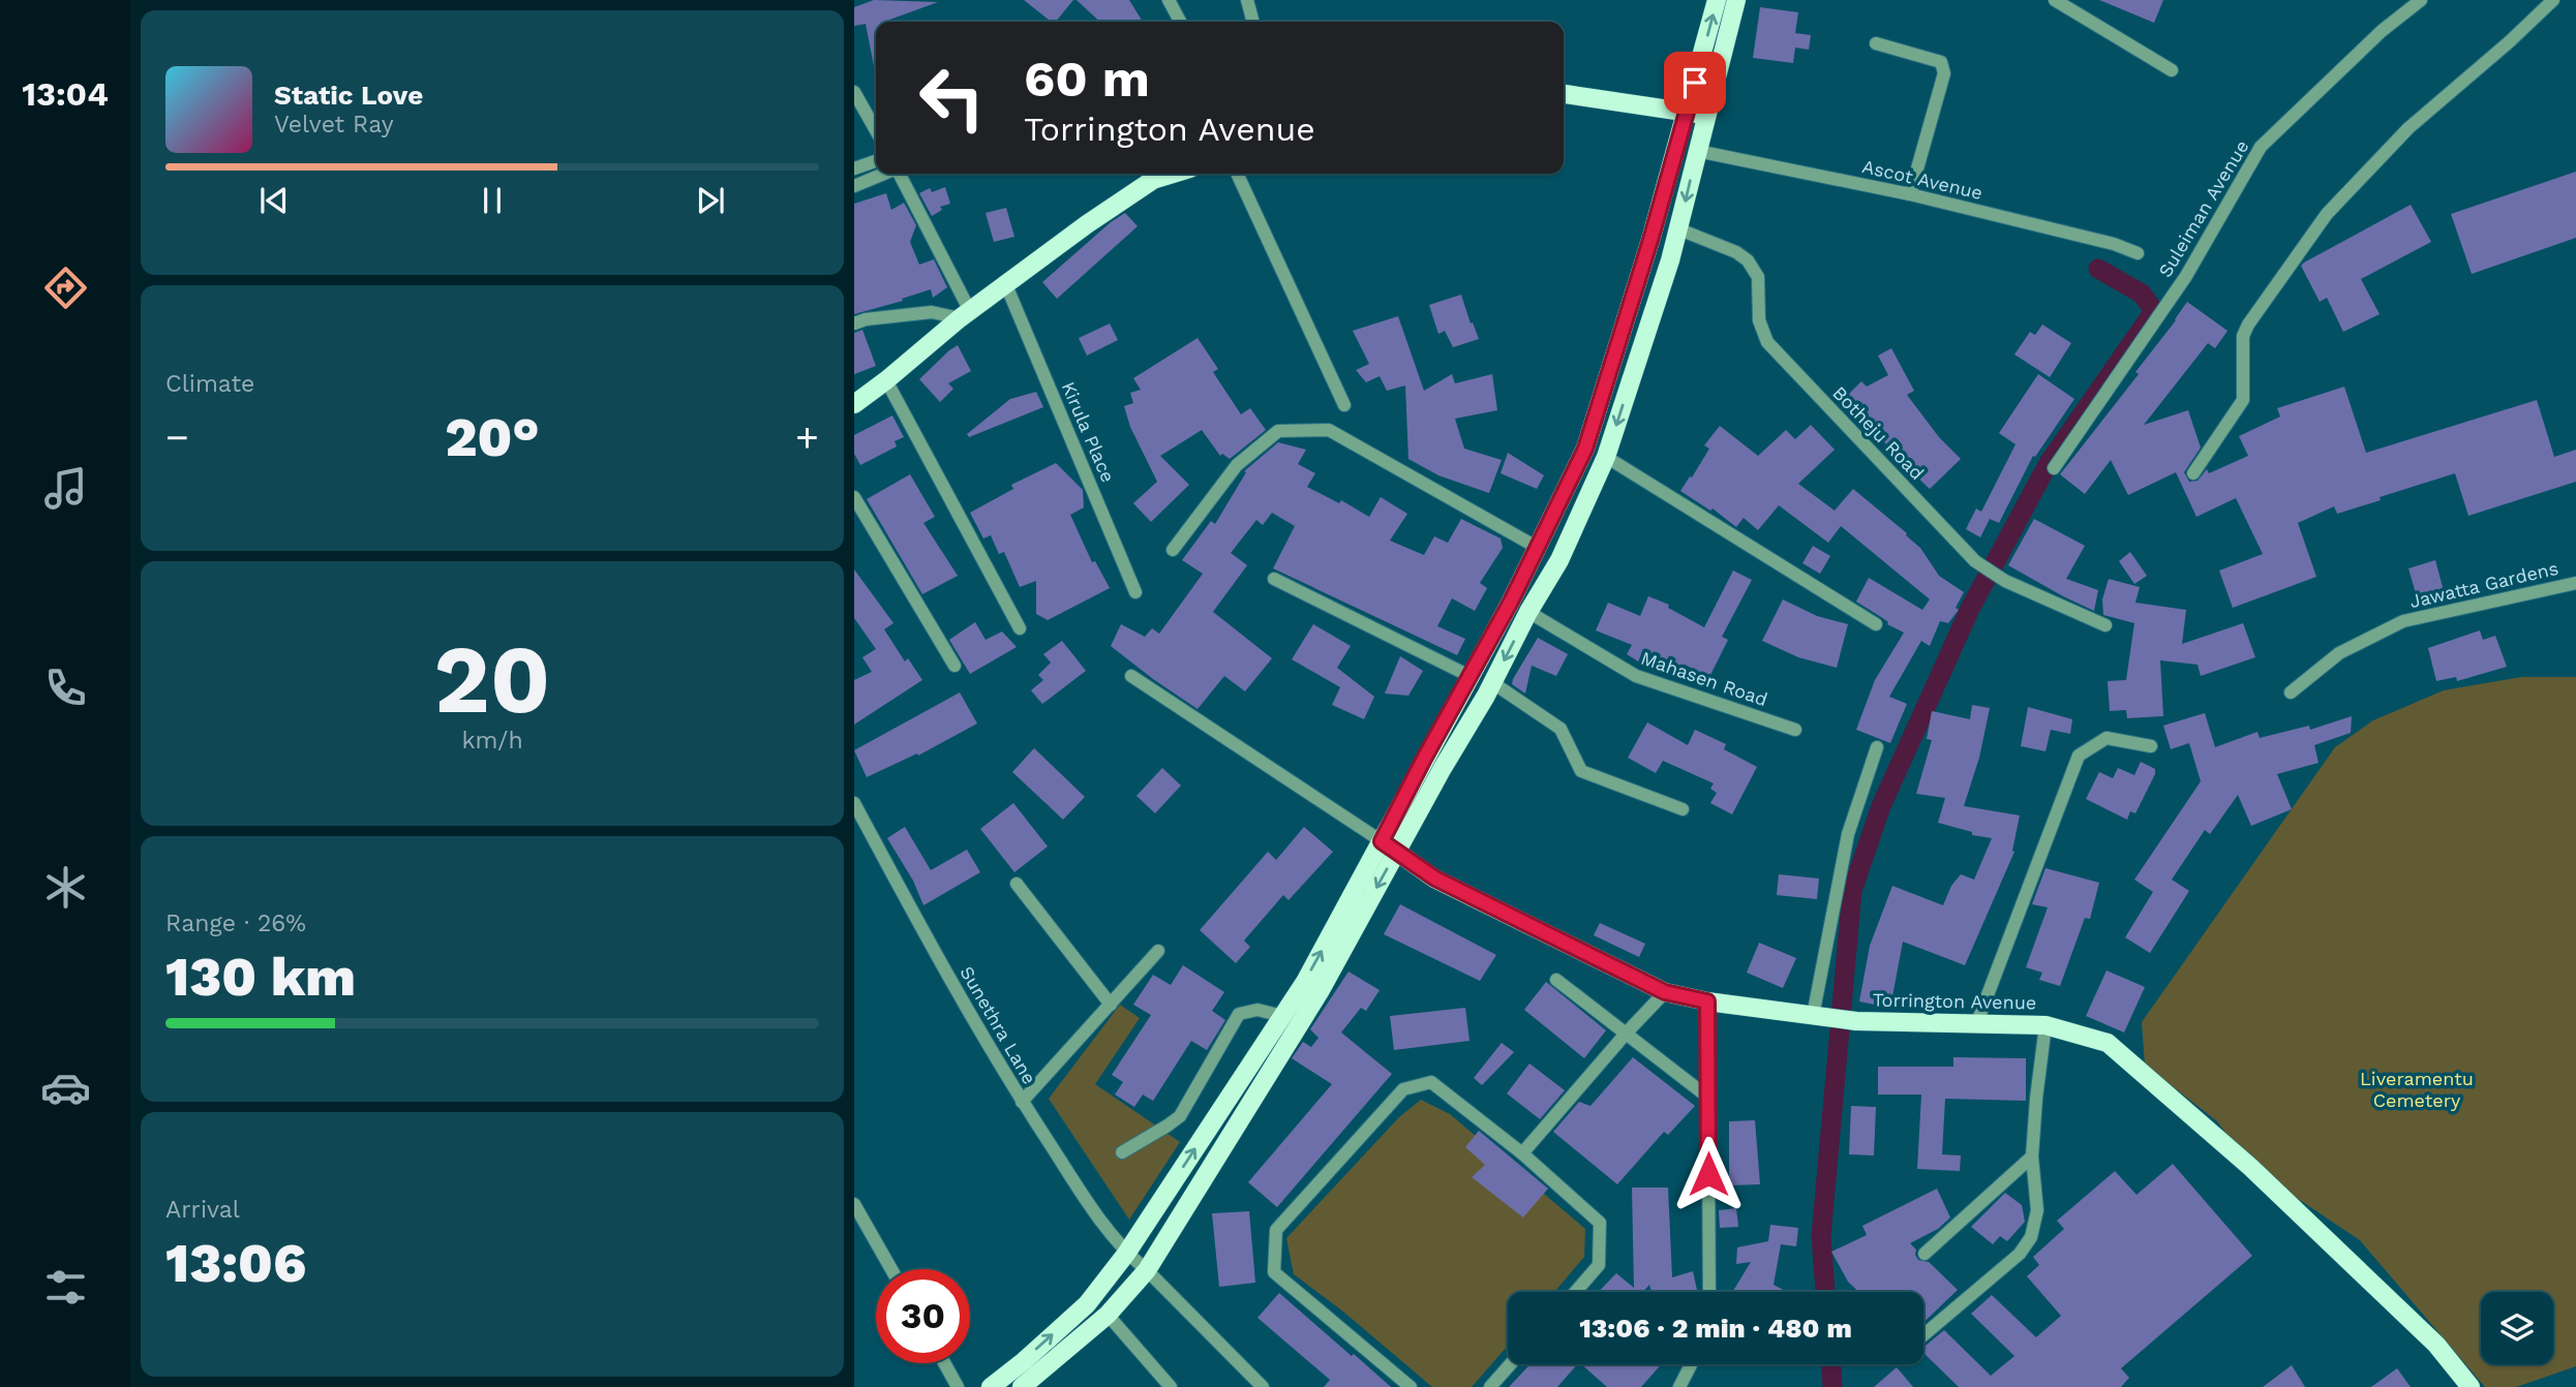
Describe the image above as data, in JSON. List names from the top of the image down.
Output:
{
  "streets": {
    "main road": ["Torrington Avenue"],
    "street": [
      "Ascot Avenue",
      "Suleiman Avenue",
      "Kirula Place",
      "Botheju Road",
      "Jawatta Gardens",
      "Mahasen Road",
      "Sunethra Lane"
    ]
  },
  "parks": ["Liveramentu Cemetery"],
  "page": {
    "tabs": "13:04",
    "turn": ["60 m", "Torrington Avenue"],
    "song": ["Static Love", "Velvet Ray"],
    "tile": [
      "Climate",
      ["20", "km/h"],
      ["Range · 26%", "130 km"],
      ["Arrival", "13:06"]
    ],
    "heat": ["−", "20°", "+"],
    "limit": "30",
    "trip": "13:06 · 2 min · 480 m"
  }
}
